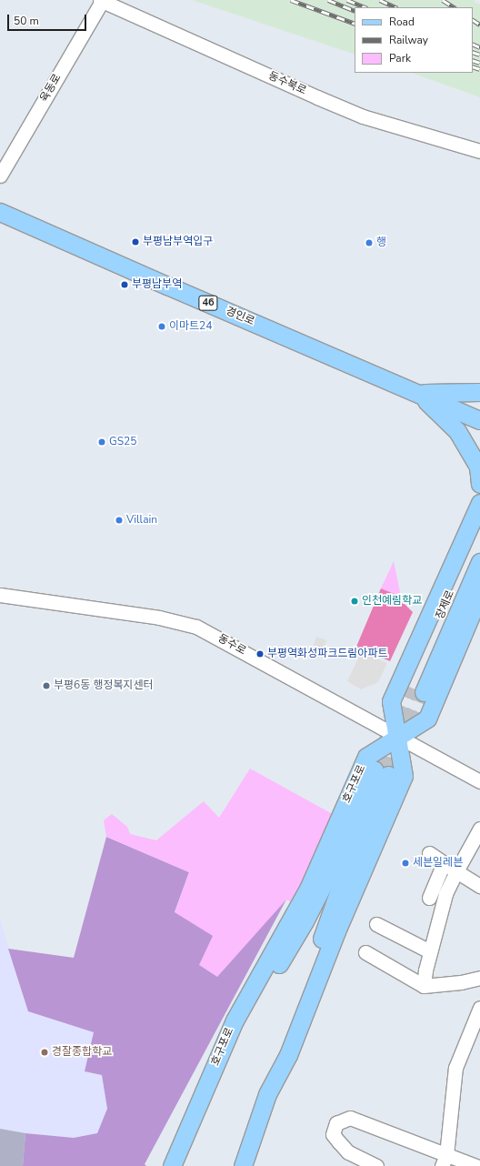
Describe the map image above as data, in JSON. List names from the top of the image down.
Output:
{
  "streets": {
    "main road": [
      "46",
      "경인로",
      "장제로",
      "호구포로"
    ],
    "street": ["동수북로", "육동로", "동수로"]
  },
  "crossings": [
    ["동수북로", "육동로"],
    ["동수로", "호구포로"]
  ],
  "places": [
    "부평남부역입구",
    "행",
    "부평남부역",
    "이마트24",
    "GS25",
    "Villain",
    "인천예림학교",
    "부평역화성파크드림아파트",
    "부평6동 행정복지센터",
    "세븐일레븐",
    "경잘종합학교"
  ],
  "legend": ["Road", "Railway", "Park"],
  "scale_bar": "50 m"
}
